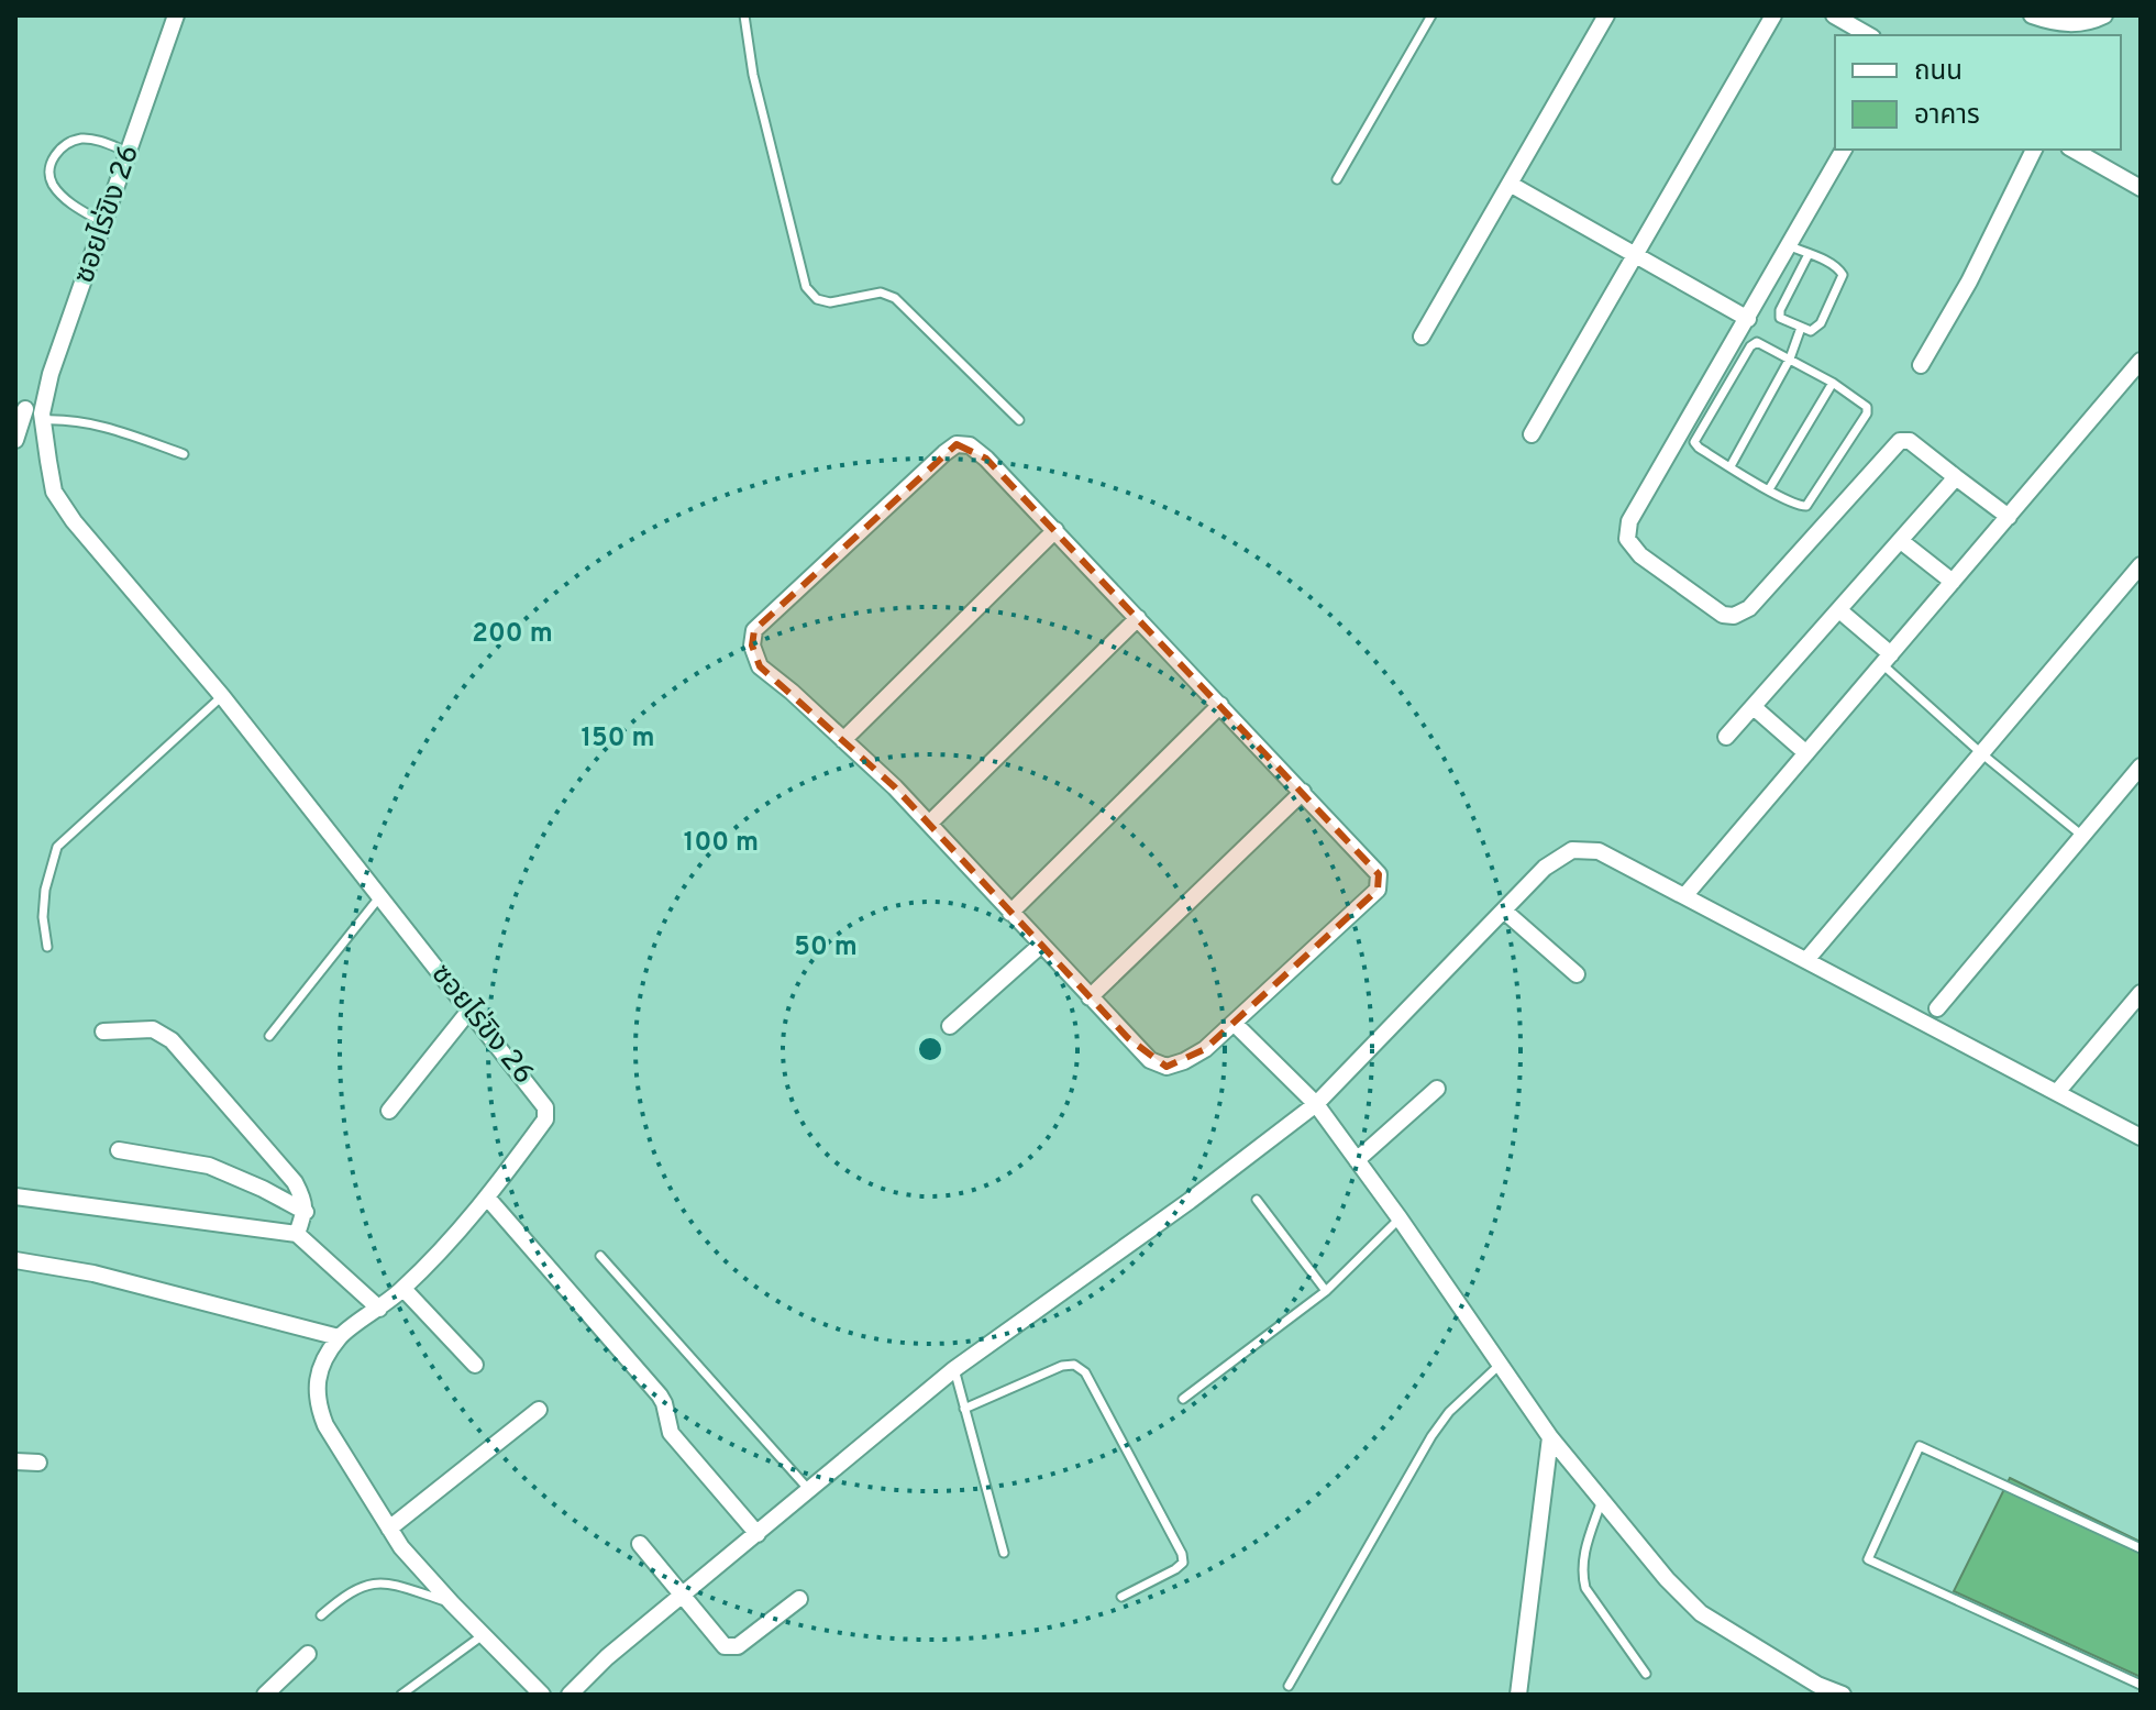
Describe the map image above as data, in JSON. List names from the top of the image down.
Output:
{
  "streets": {
    "street": ["ซอยไร่ขิง 26"]
  },
  "legend": ["ถนน", "อาคาร"],
  "rings": [
    "200 m",
    "150 m",
    "100 m",
    "50 m"
  ]
}
